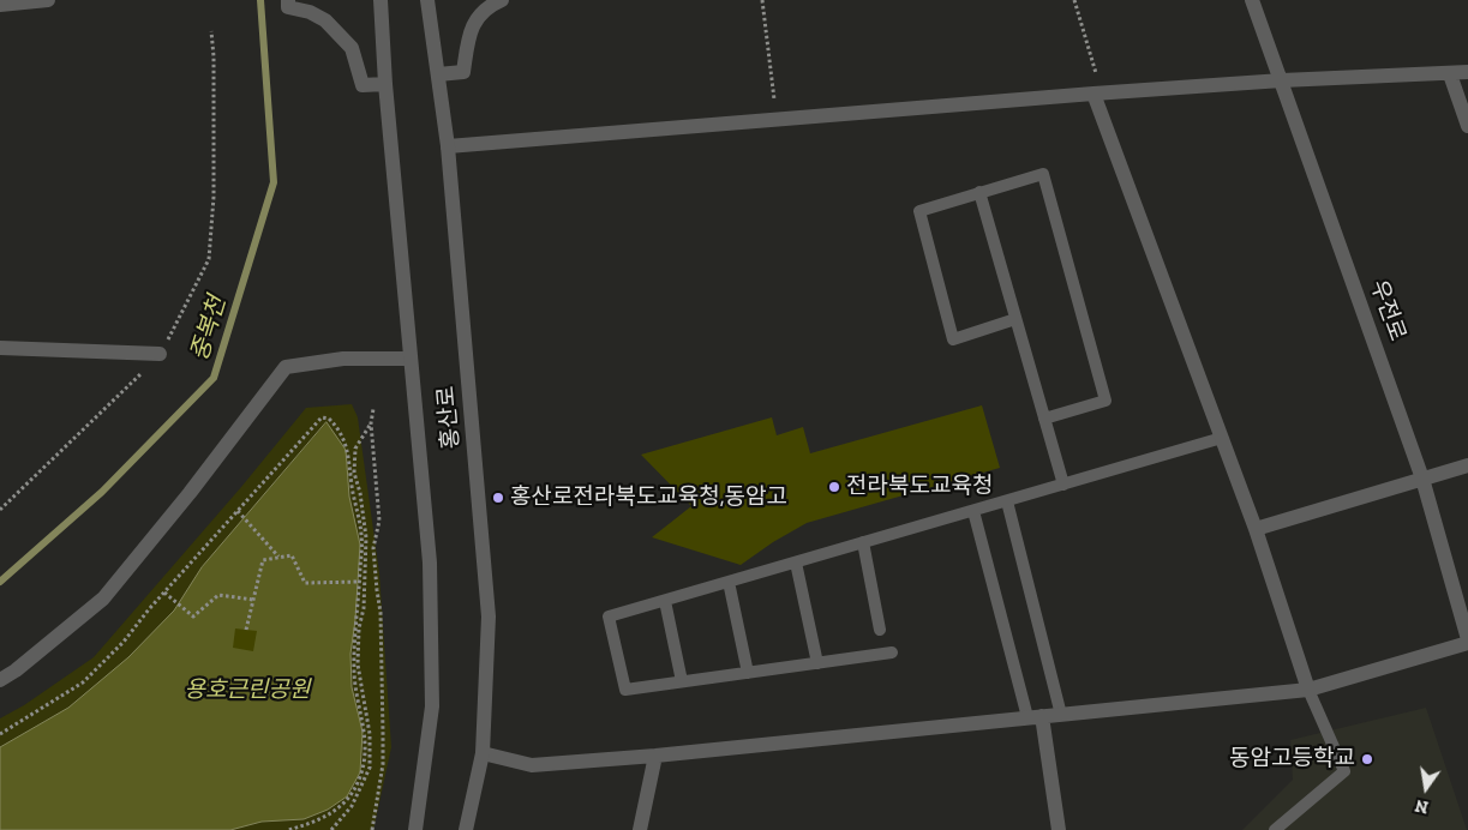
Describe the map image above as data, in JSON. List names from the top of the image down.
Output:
{
  "streets": {
    "street": ["우전로", "홍산로"]
  },
  "water": ["중복천"],
  "parks": ["용호근린공원"],
  "places": ["전라북도교육청", "홍산로전라북도교육청,동암고", "동암고등학교"],
  "north": "bottom"
}
